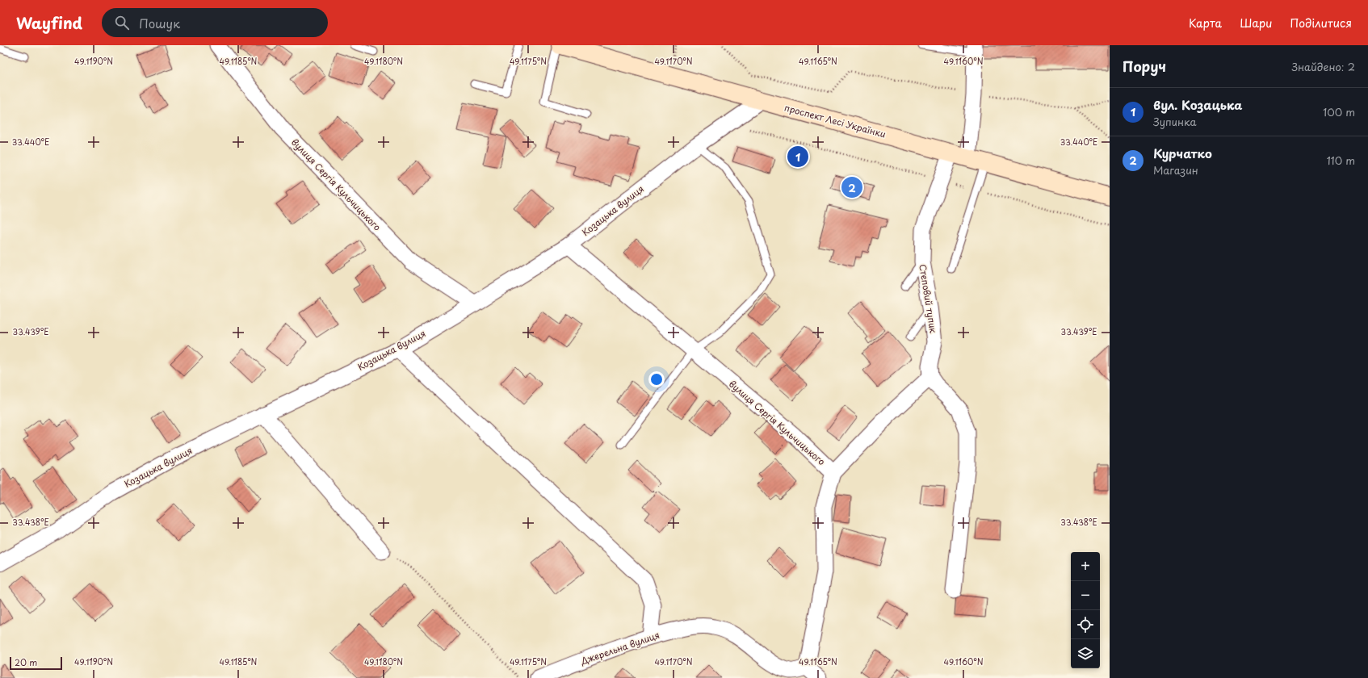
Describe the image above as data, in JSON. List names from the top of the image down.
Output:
{
  "streets": {
    "street": [
      "проспект Лесі Українки",
      "вулиця Сергія Кульчицького",
      "Козацька вулиця",
      "Степовий тупик",
      "Джерельна вулиця"
    ]
  },
  "crossings": [
    ["проспект Лесі Українки", "Козацька вулиця"],
    ["проспект Лесі Українки", "Степовий тупик"],
    ["вулиця Сергія Кульчицького", "Козацька вулиця"]
  ],
  "scale_bar": "20 m",
  "page": {
    "header": "Wayfind",
    "search": "Пошук",
    "nav": ["Карта", "Шари", "Поділитися"],
    "heading": ["Поруч", "Знайдено: 2"],
    "list": [
      {
        "mark": "1",
        "name": "вул. Козацька",
        "note": "Зупинка",
        "value": "100 m"
      },
      {
        "mark": "2",
        "name": "Курчатко",
        "note": "Магазин",
        "value": "110 m"
      }
    ],
    "pins": ["1", "2"],
    "map_buttons": ["+", "−"],
    "scale": "20 m"
  },
  "coordinates": [
    "49.1190°N",
    "49.1185°N",
    "49.1180°N",
    "49.1175°N",
    "49.1170°N",
    "49.1165°N",
    "49.1160°N",
    "33.440°E",
    "33.439°E",
    "33.438°E"
  ]
}
